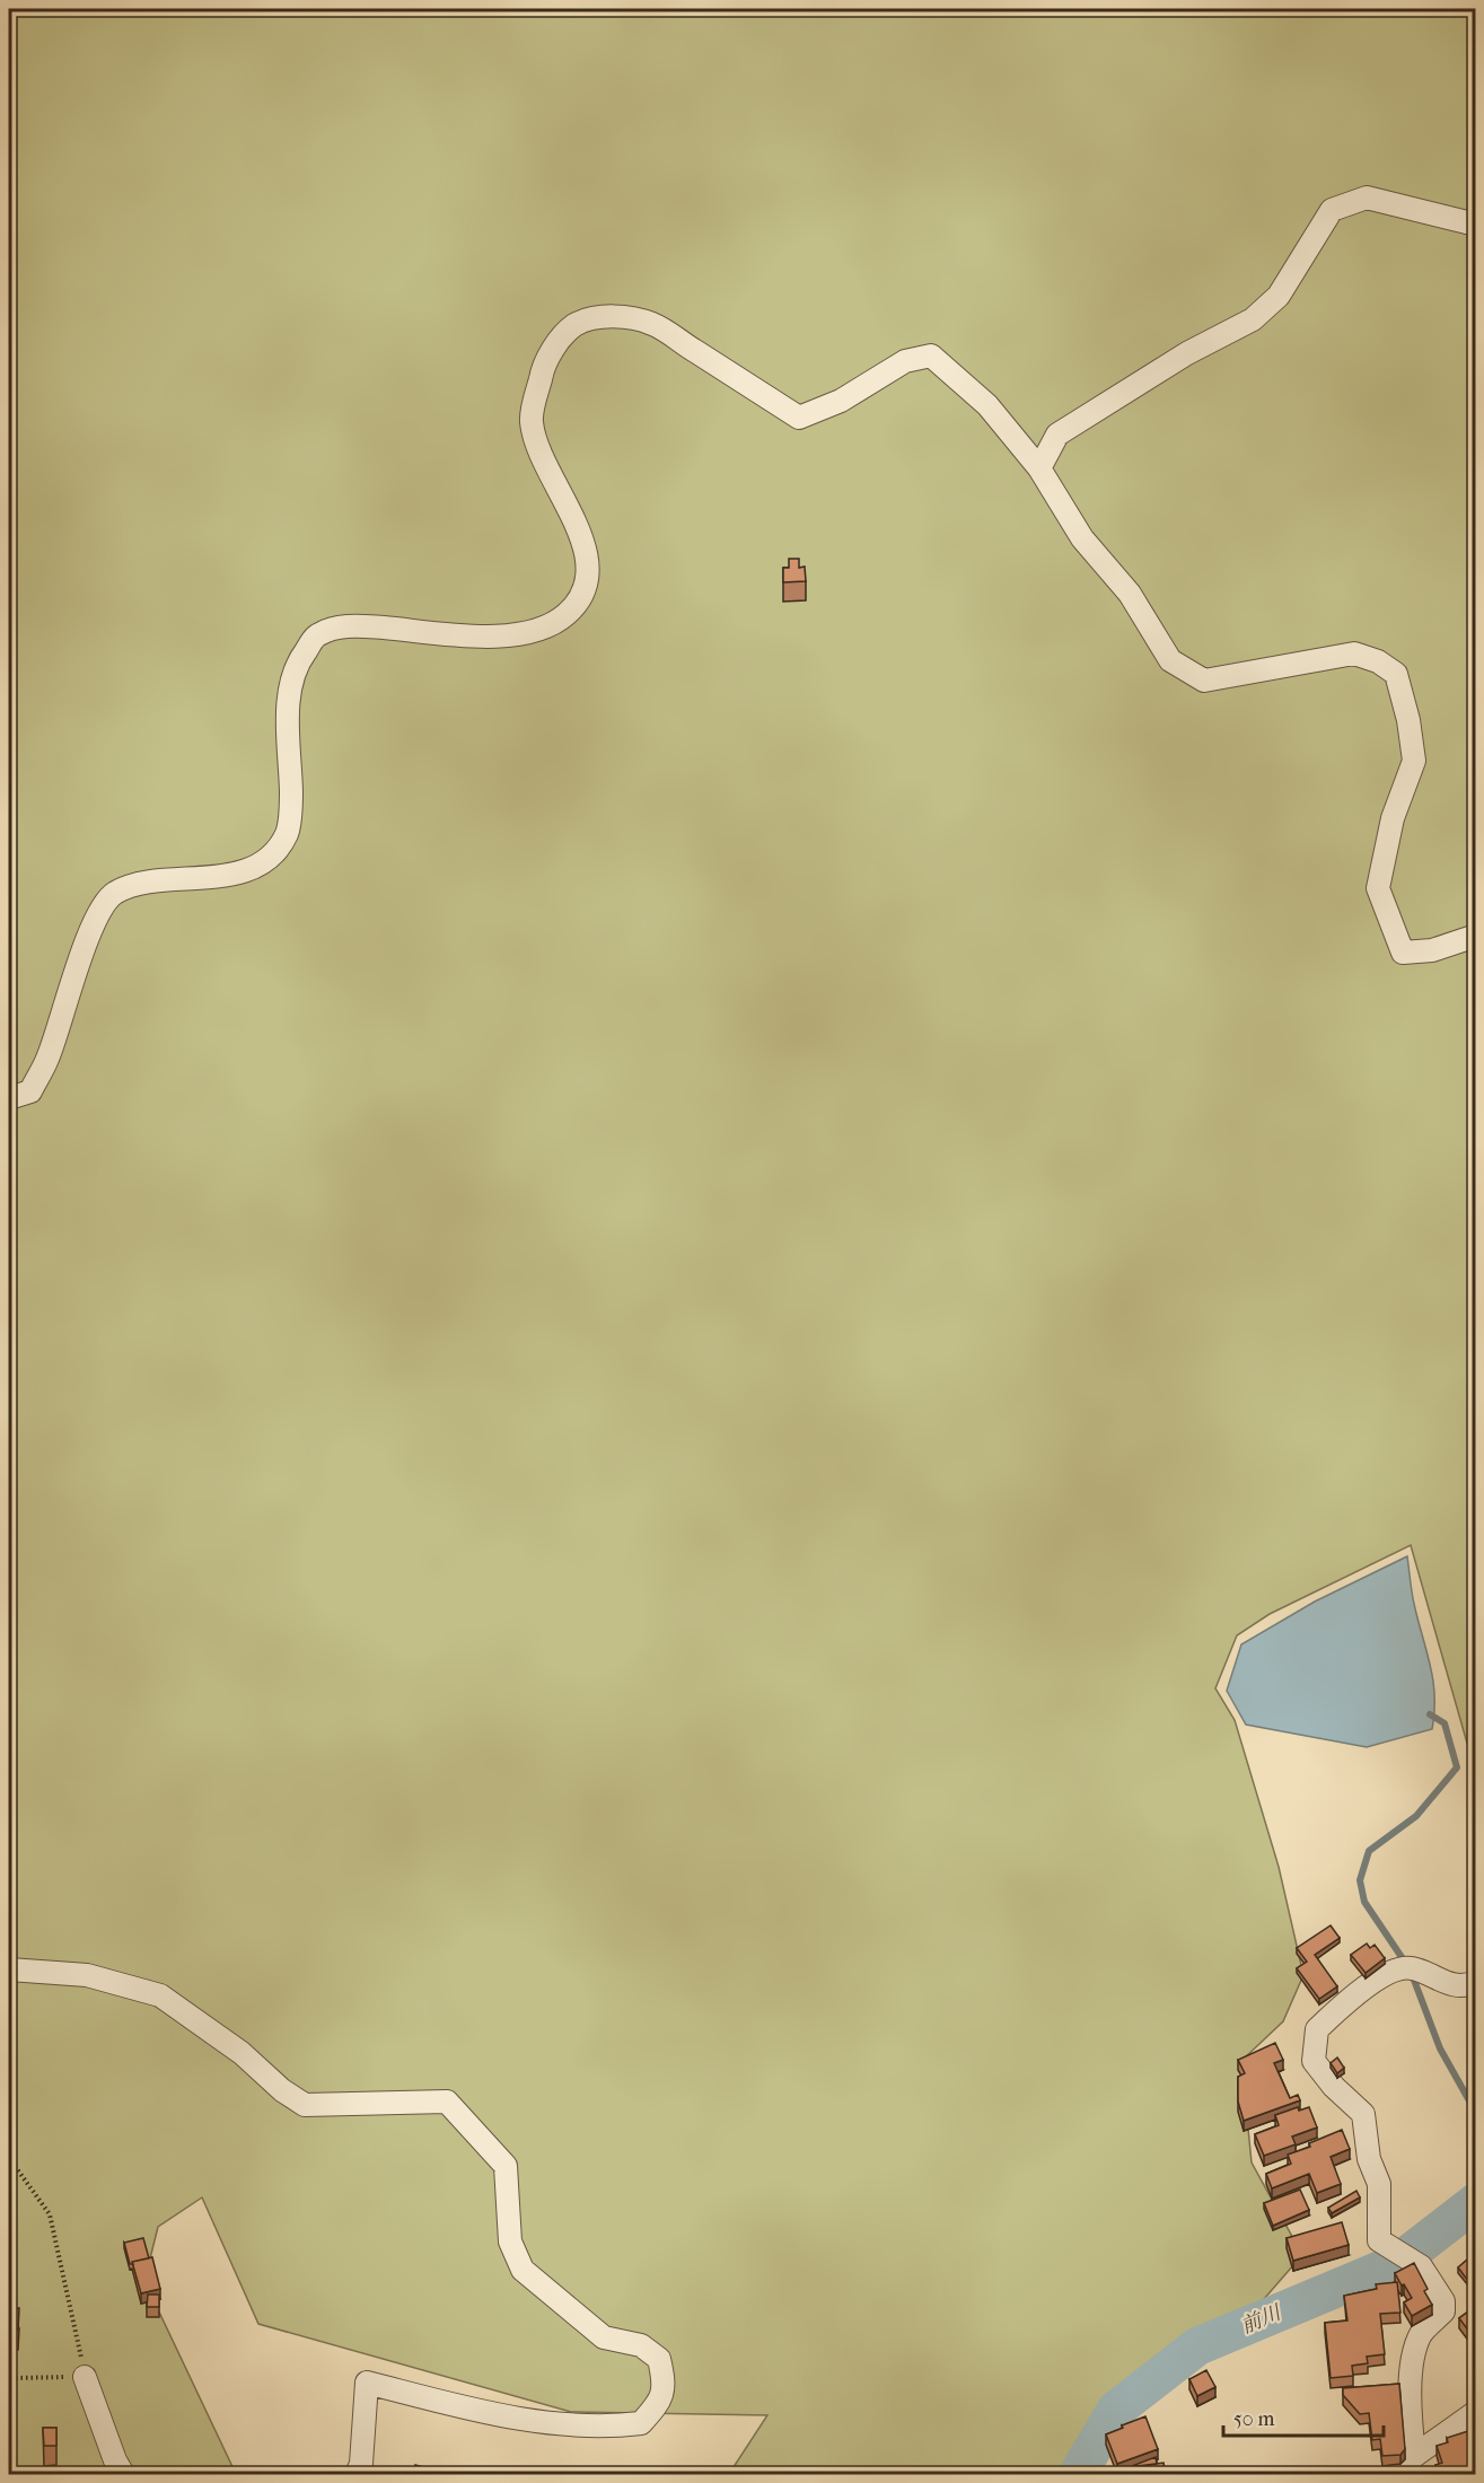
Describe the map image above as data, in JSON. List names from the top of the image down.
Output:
{
  "water": ["前川"],
  "scale_bar": "50 m"
}
